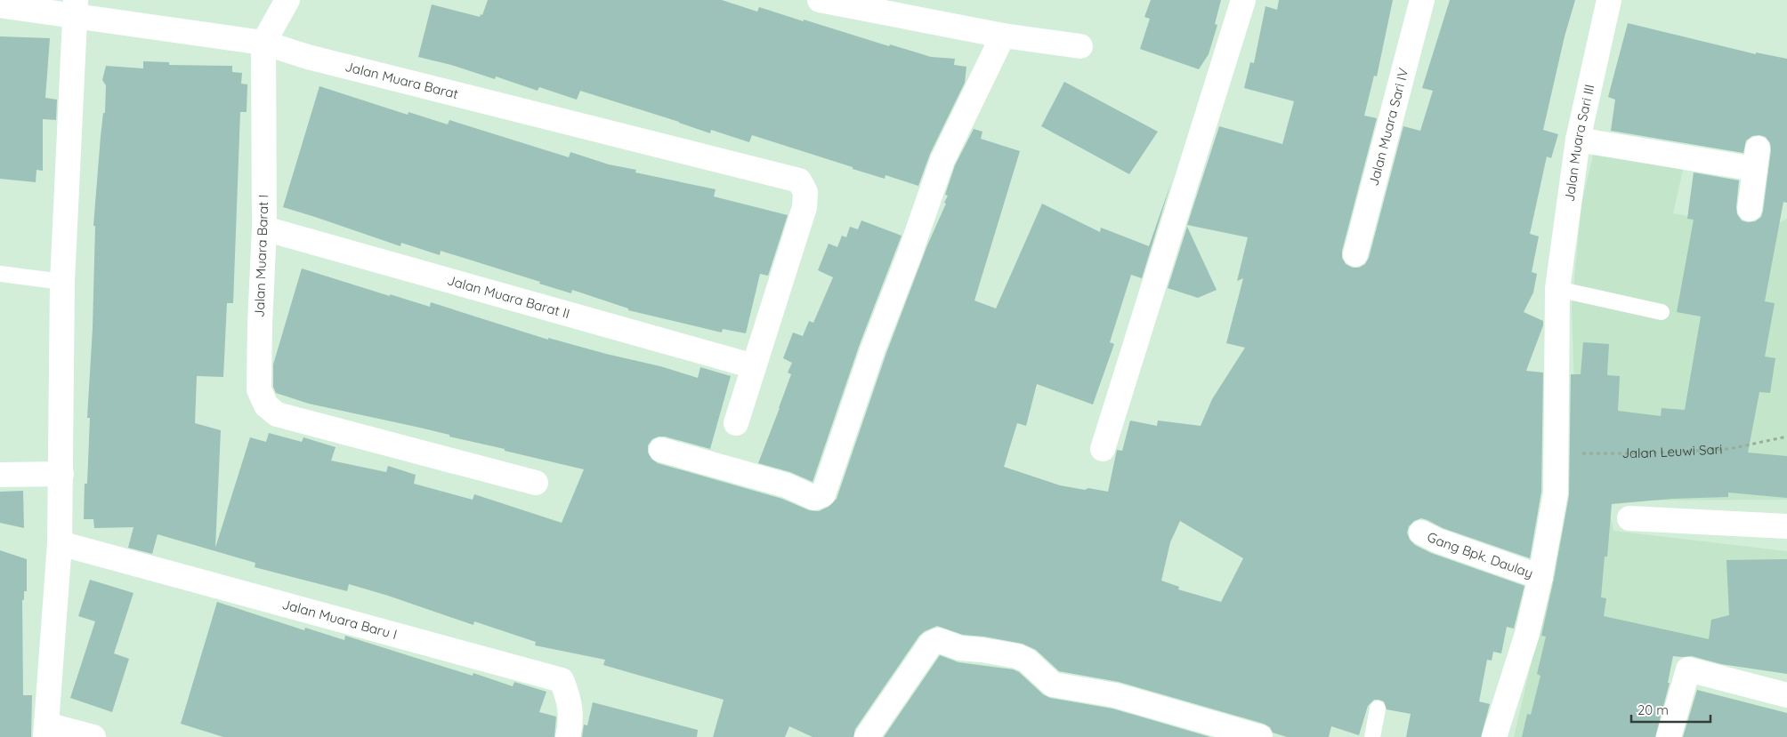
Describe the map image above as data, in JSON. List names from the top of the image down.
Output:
{
  "streets": {
    "street": [
      "Jalan Muara Barat",
      "Jalan Muara Sari IV",
      "Jalan Muara Sari III",
      "Jalan Muara Barat I",
      "Jalan Muara Barat II",
      "Gang Bpk. Daulay",
      "Jalan Muara Baru I"
    ],
    "path": ["Jalan Leuwi Sari"]
  },
  "crossings": [
    ["Jalan Muara Barat", "Jalan Muara Barat I"],
    ["Jalan Muara Barat", "Jalan Muara Barat II"],
    ["Jalan Muara Sari III", "Jalan Leuwi Sari"],
    ["Jalan Muara Sari III", "Gang Bpk. Daulay"],
    ["Jalan Muara Barat I", "Jalan Muara Barat II"]
  ],
  "scale_bar": "20 m"
}
